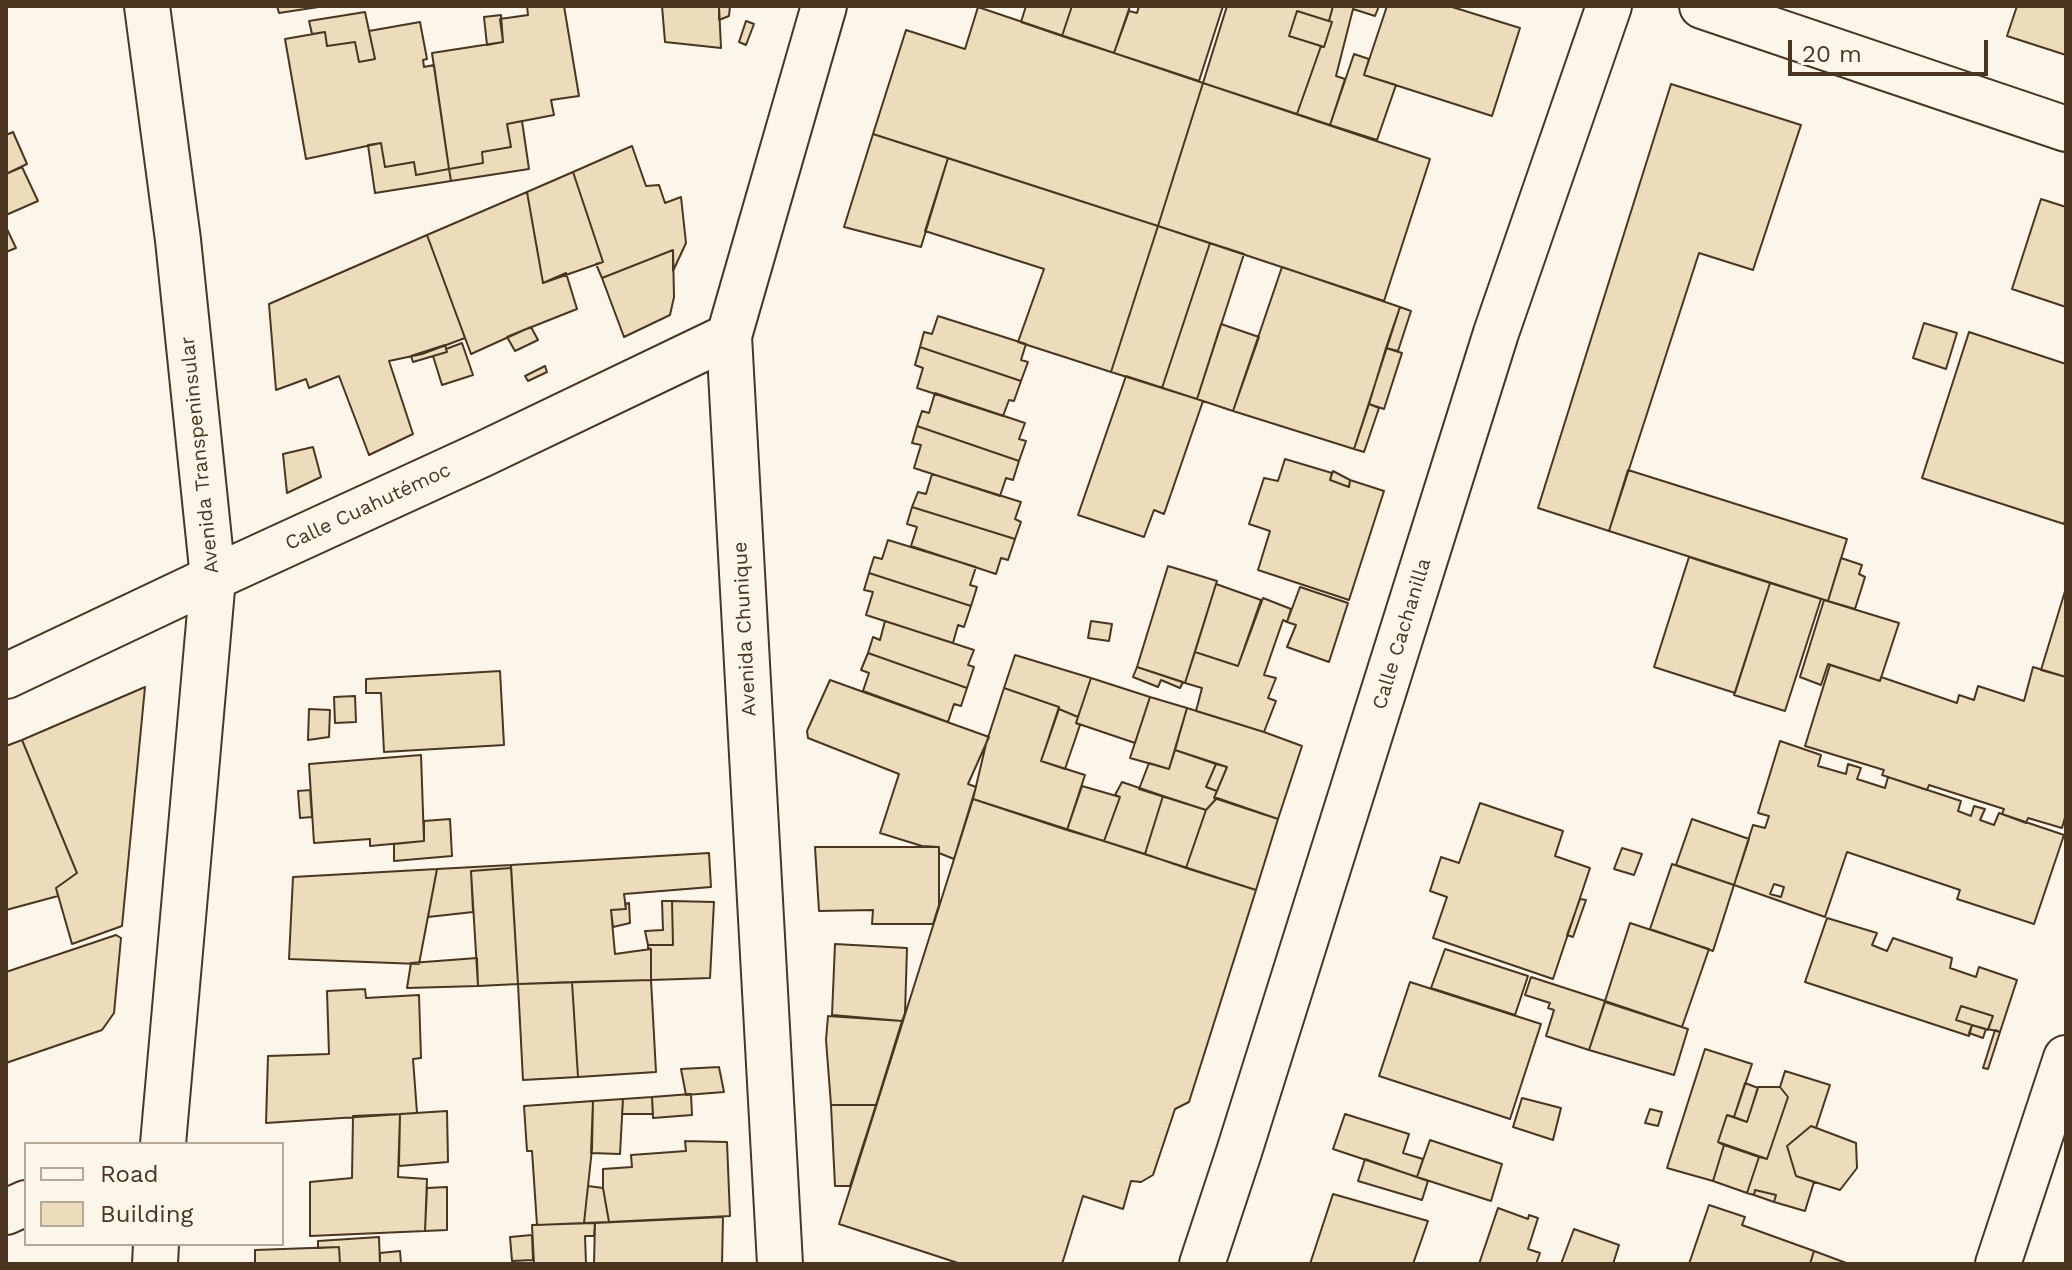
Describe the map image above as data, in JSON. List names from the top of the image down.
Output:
{
  "streets": {
    "street": [
      "Avenida Transpeninsular",
      "Calle Cuahutémoc",
      "Avenida Chunique",
      "Calle Cachanilla"
    ]
  },
  "crossings": [
    ["Avenida Transpeninsular", "Calle Cuahutémoc"],
    ["Calle Cuahutémoc", "Avenida Chunique"]
  ],
  "legend": ["Road", "Building"],
  "scale_bar": "20 m"
}
